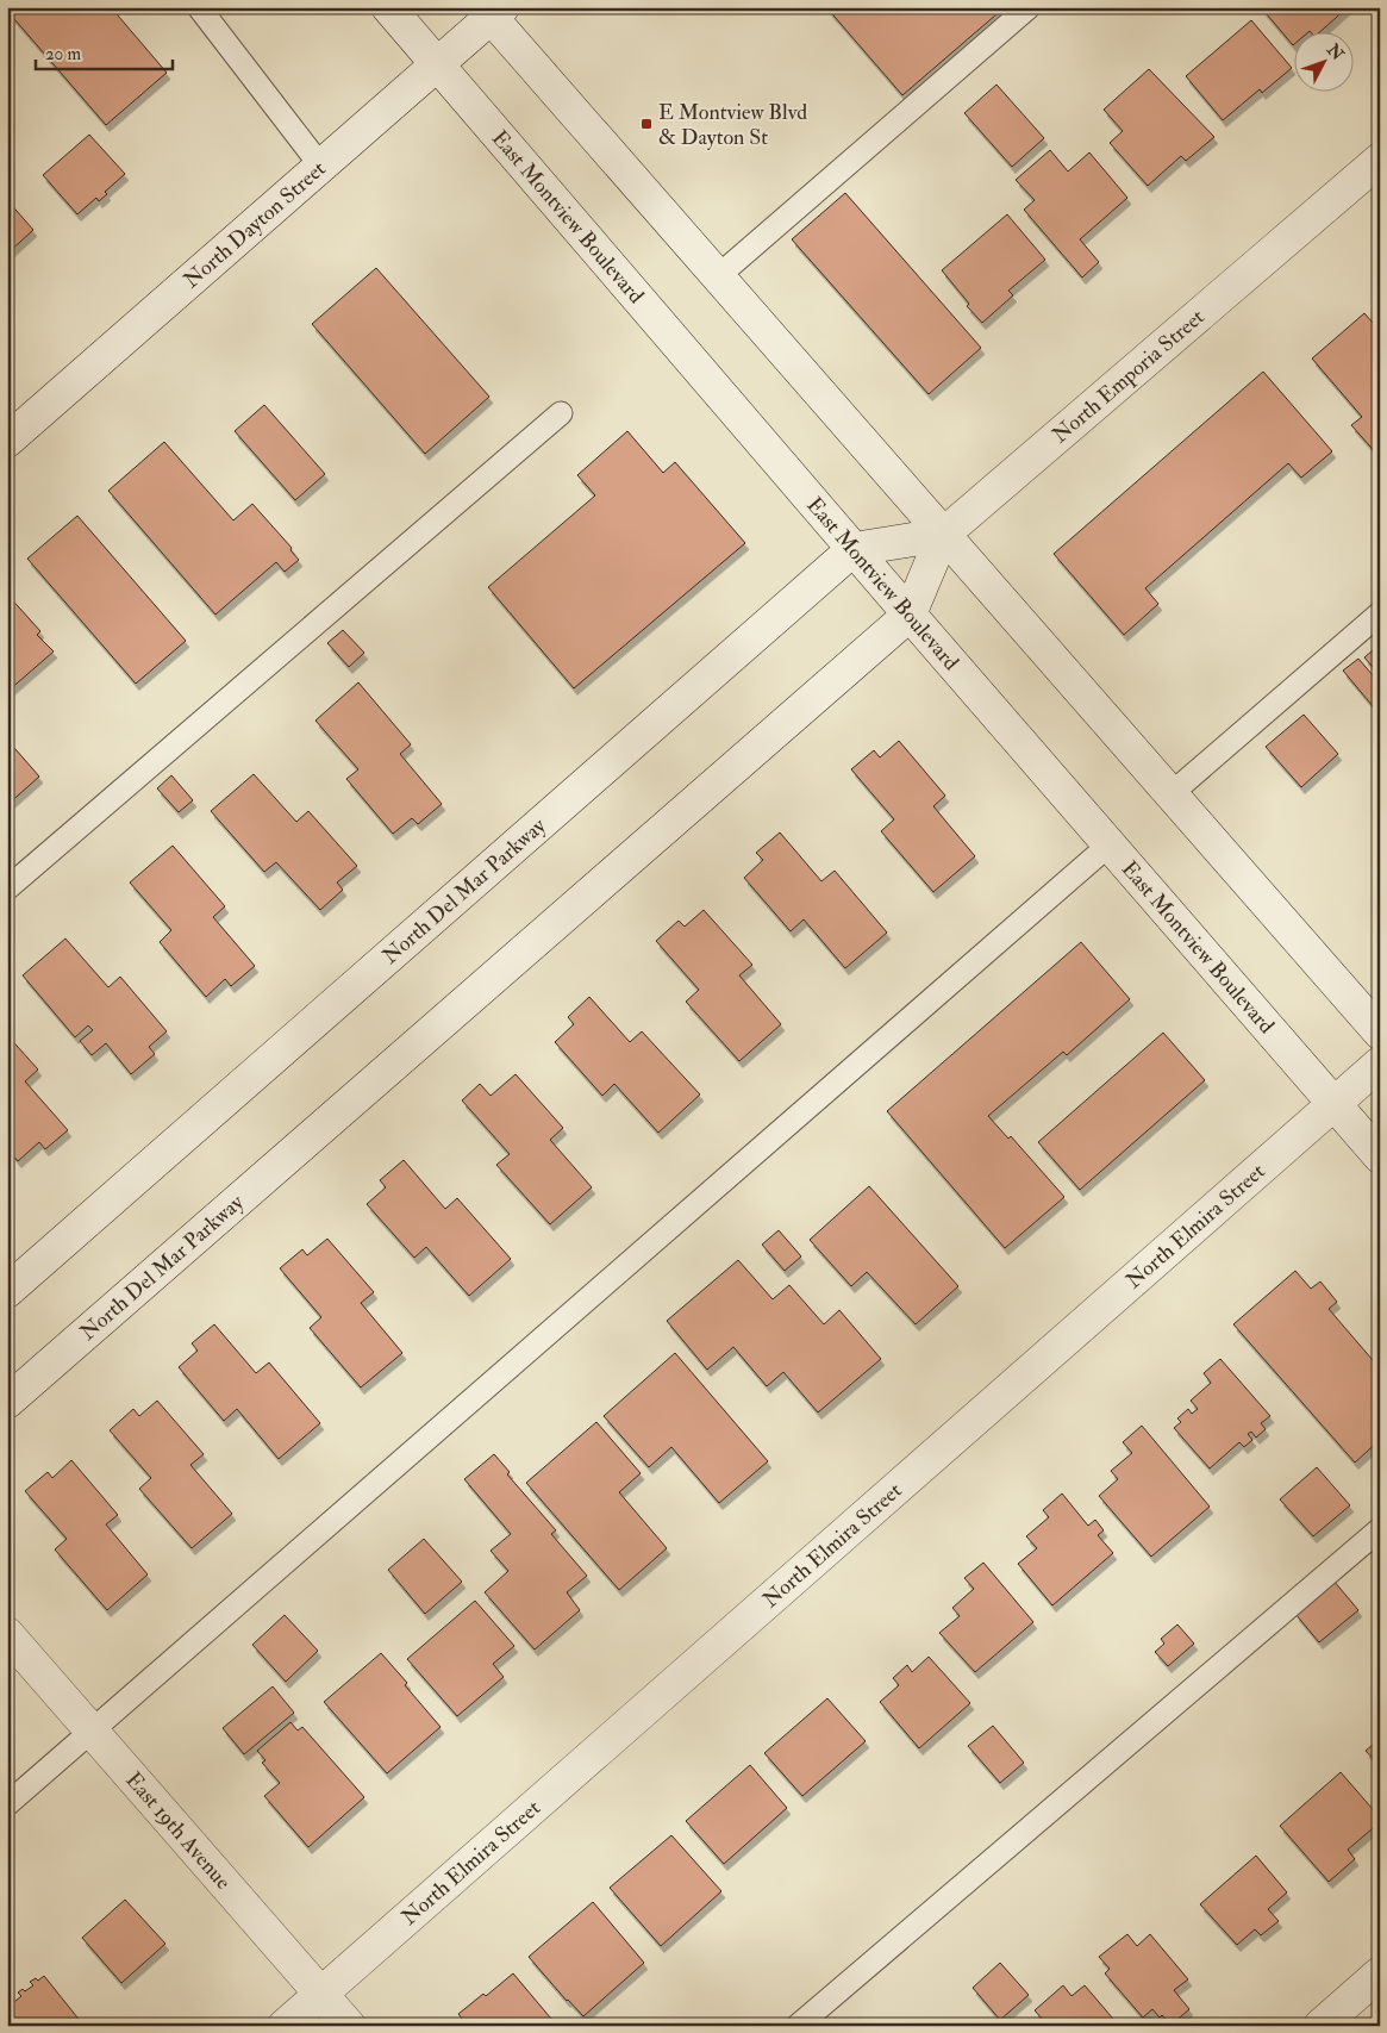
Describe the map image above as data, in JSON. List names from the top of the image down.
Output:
{
  "streets": {
    "street": [
      "East Montview Boulevard",
      "North Dayton Street",
      "North Emporia Street",
      "North Del Mar Parkway",
      "North Elmira Street",
      "East 19th Avenue"
    ]
  },
  "crossings": [
    ["East Montview Boulevard", "North Dayton Street"],
    ["East Montview Boulevard", "North Emporia Street"],
    ["East Montview Boulevard", "North Del Mar Parkway"],
    ["East Montview Boulevard", "North Elmira Street"],
    ["North Emporia Street", "North Del Mar Parkway"],
    ["North Elmira Street", "East 19th Avenue"]
  ],
  "places": {
    "transit": ["E Montview Blvd & Dayton St"]
  },
  "scale_bar": "20 m",
  "north": "top right"
}
